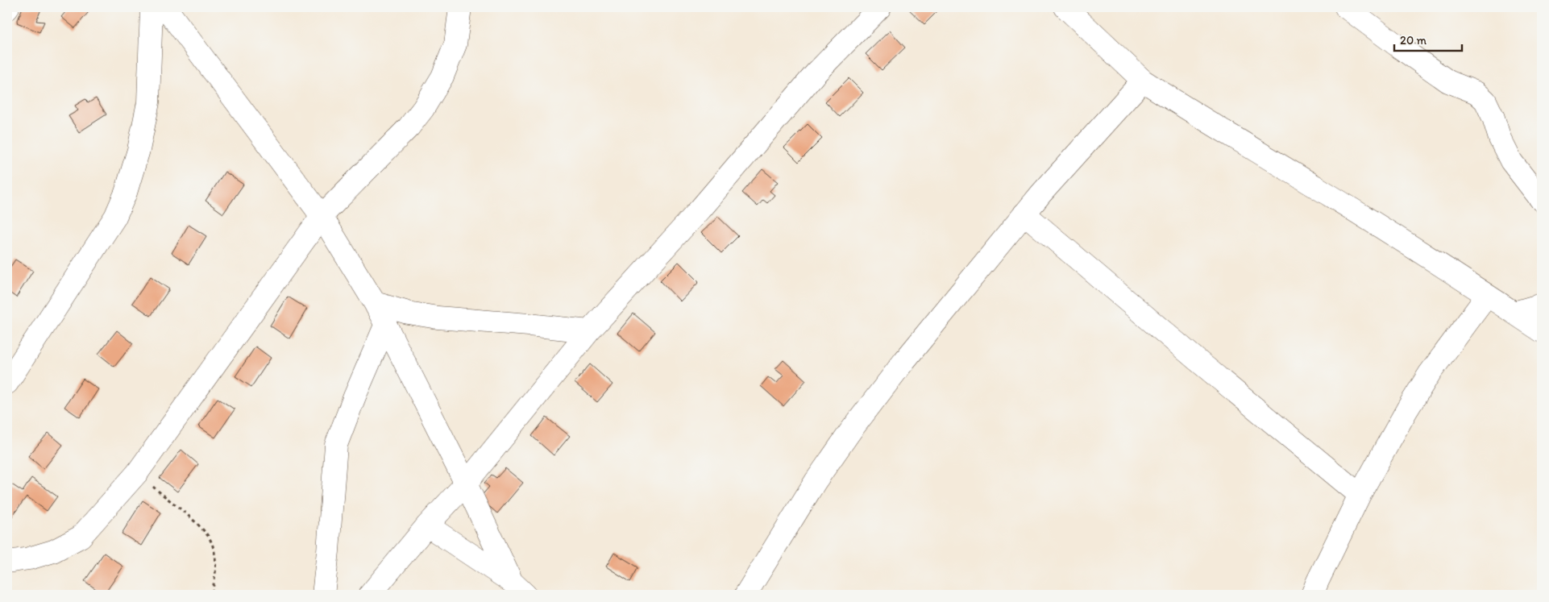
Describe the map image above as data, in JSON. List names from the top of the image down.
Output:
{
  "scale_bar": "20 m"
}
